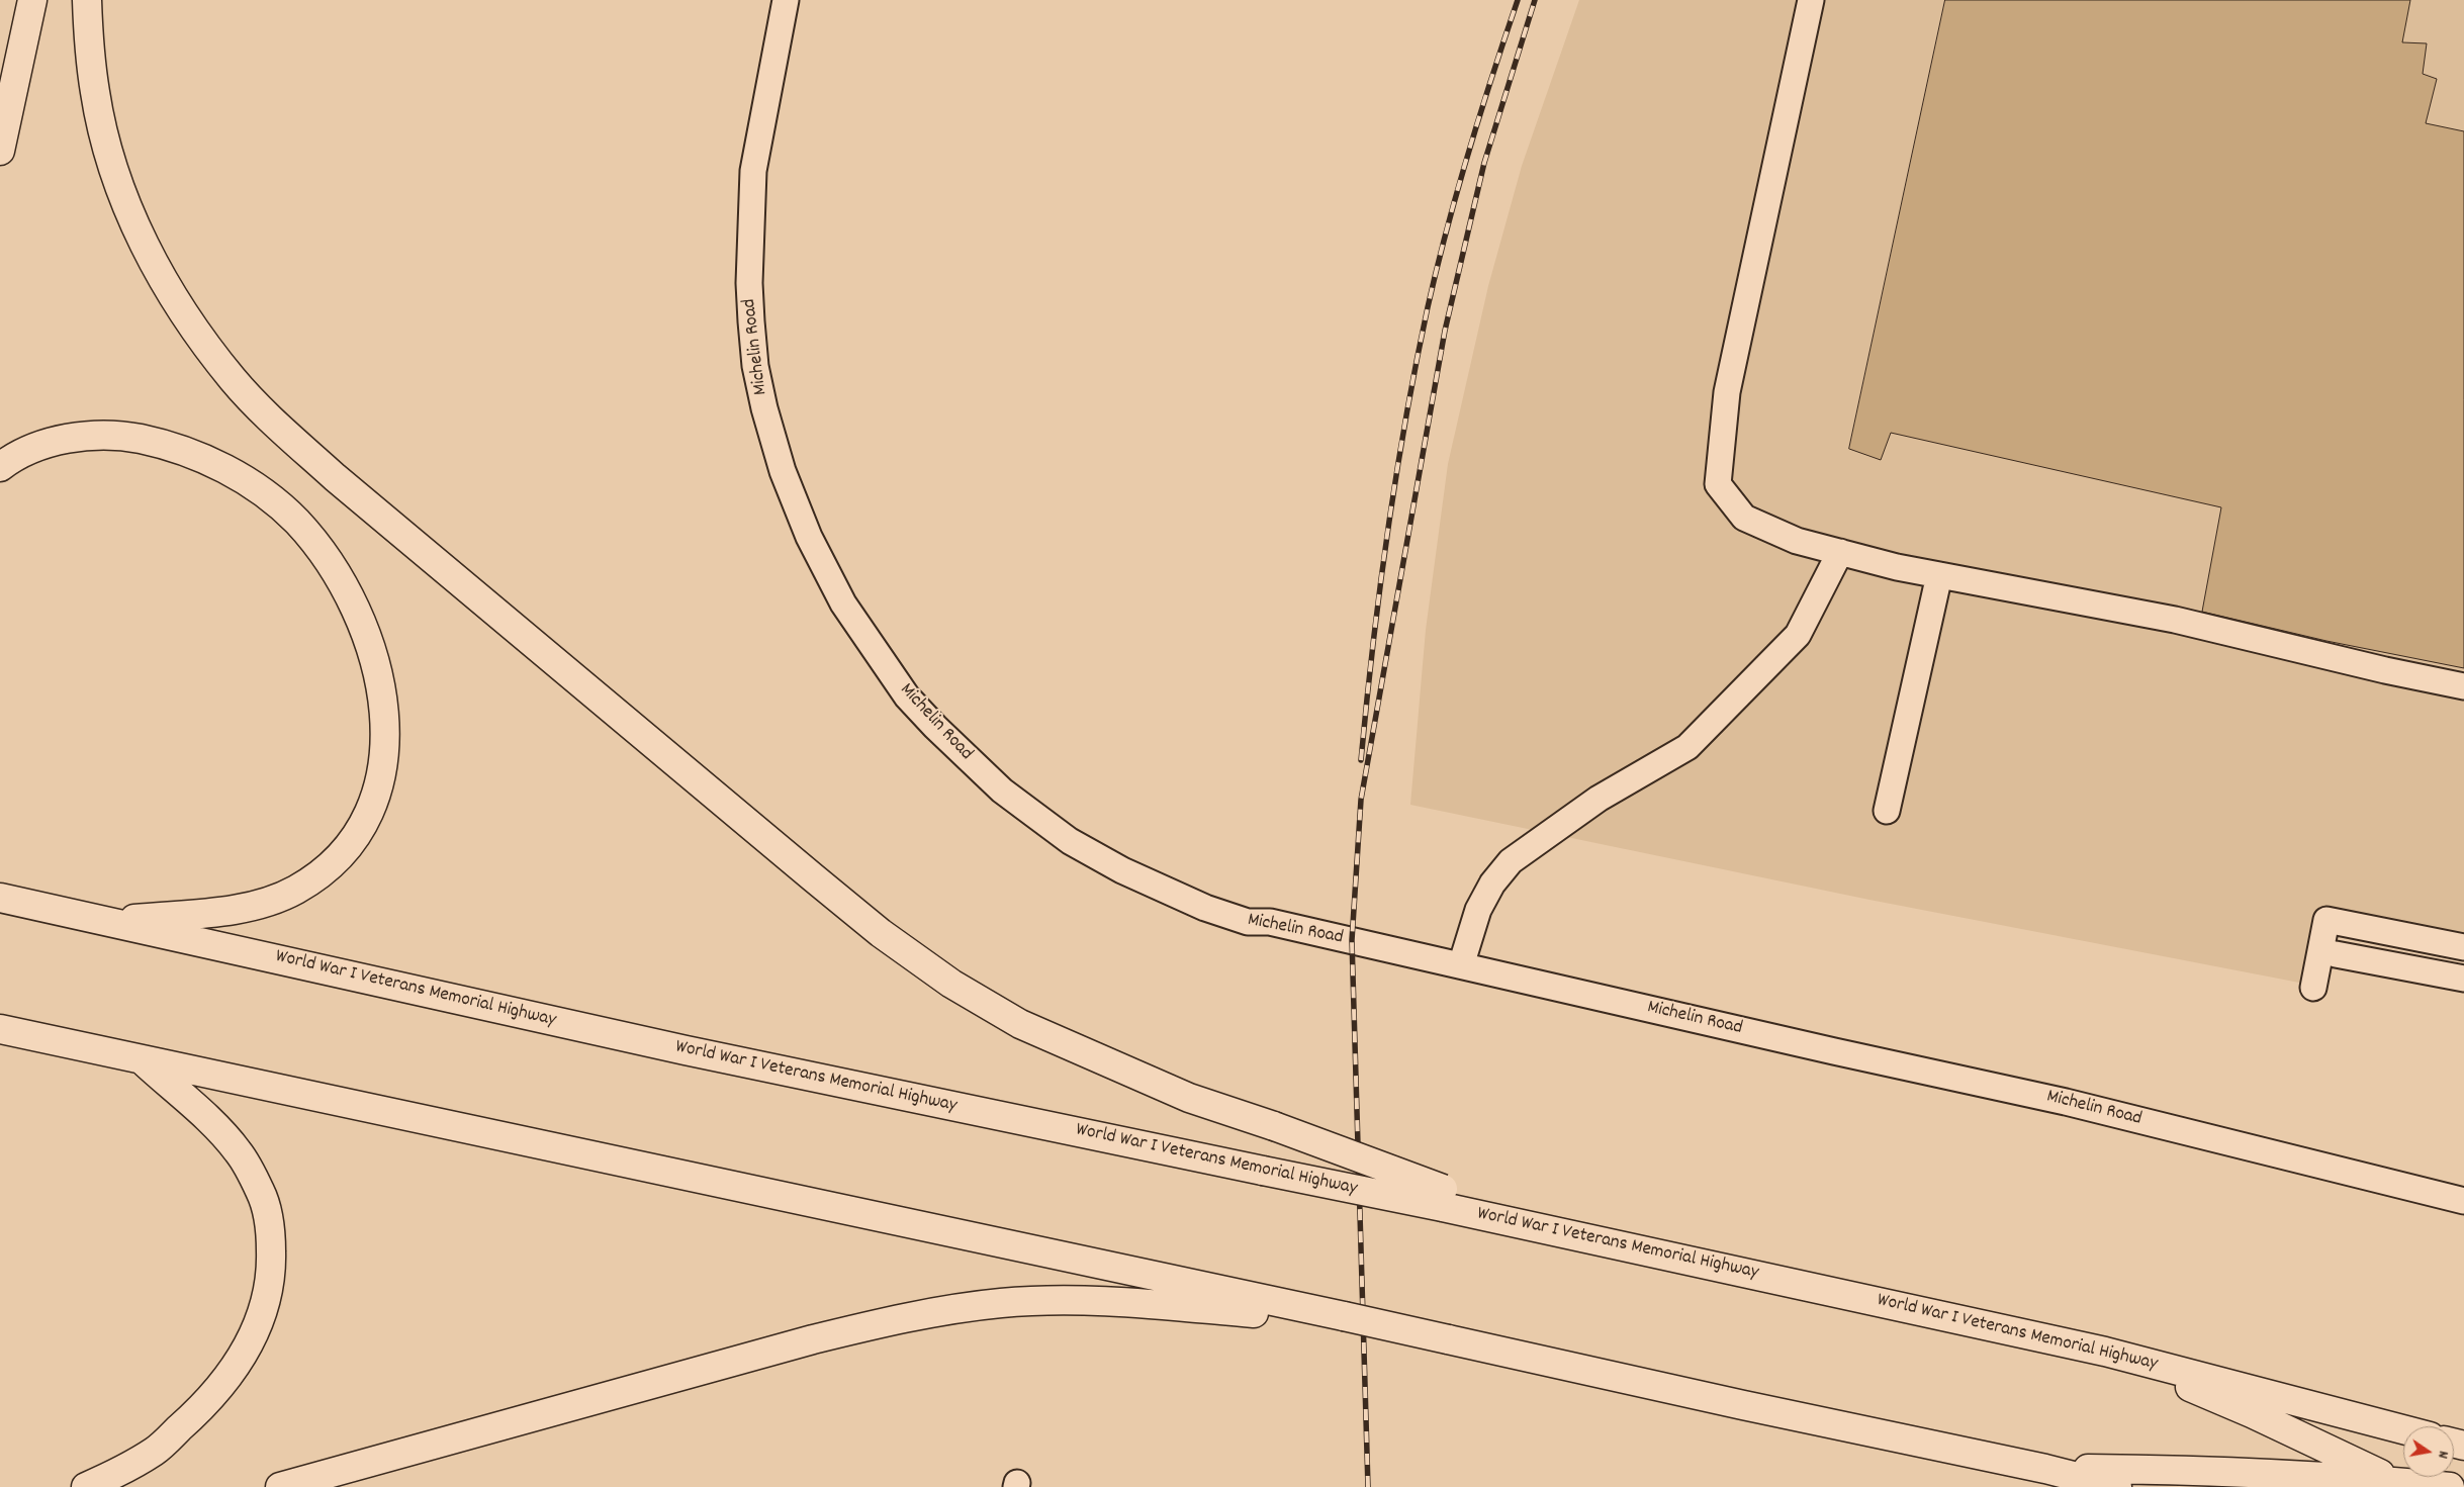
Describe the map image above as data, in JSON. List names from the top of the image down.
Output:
{
  "streets": {
    "highway": ["World War I Veterans Memorial Highway"],
    "street": ["Michelin Road"]
  },
  "north": "right"
}
